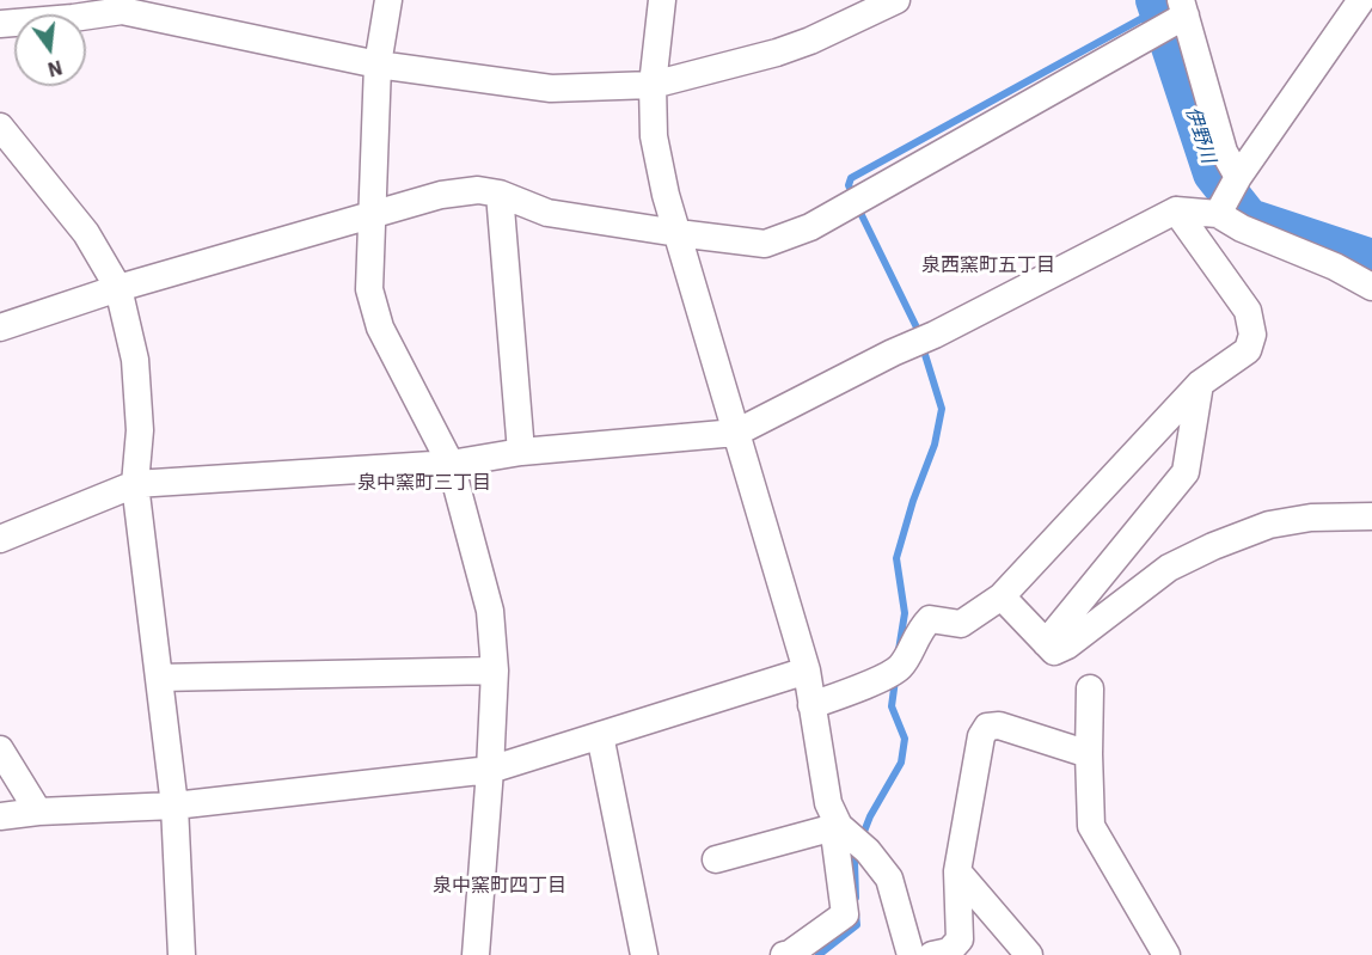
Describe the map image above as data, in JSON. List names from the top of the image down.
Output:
{
  "districts": ["泉西窯町五丁目", "泉中窯町三丁目", "泉中窯町四丁目"],
  "water": ["伊野川"],
  "north": "bottom"
}
